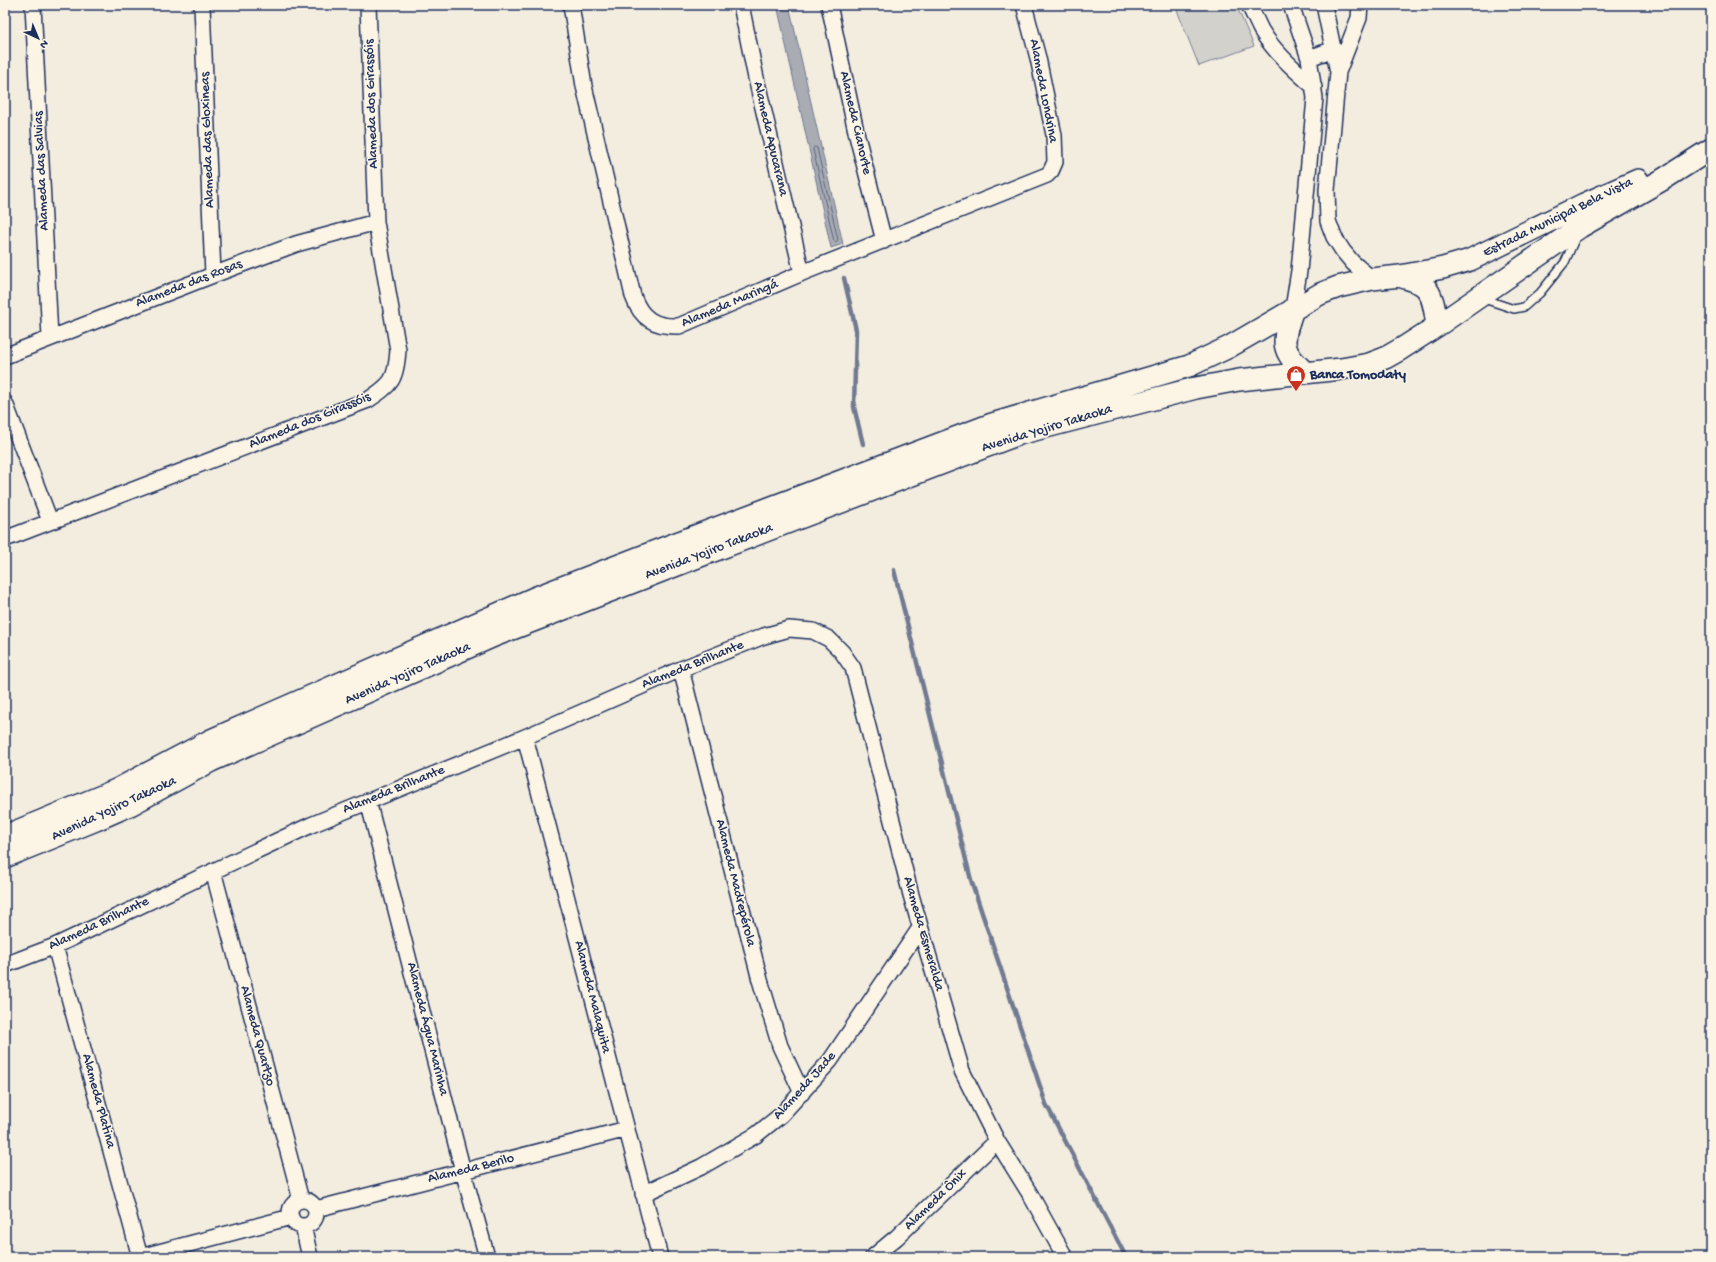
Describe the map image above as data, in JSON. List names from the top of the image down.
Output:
{
  "streets": {
    "main road": ["Estrada Municipal Bela Vista", "Avenida Yojiro Takaoka"],
    "street": [
      "Alameda Londrina",
      "Alameda dos Girassóis",
      "Alameda Cianorte",
      "Alameda Apucarana",
      "Alameda das Gloxineas",
      "Alameda das Salvias",
      "Alameda das Rosas",
      "Alameda Maringá",
      "Alameda Brilhante",
      "Alameda Madrepérola",
      "Alameda Esmeralda",
      "Alameda Malaquita",
      "Alameda Água Marinha",
      "Alameda Quartzo",
      "Alameda Jade",
      "Alameda Platina",
      "Alameda Berilo",
      "Alameda Ônix"
    ]
  },
  "crossings": [
    ["Alameda Londrina", "Alameda Maringá"],
    ["Alameda dos Girassóis", "Alameda das Rosas"],
    ["Alameda Cianorte", "Alameda Maringá"],
    ["Alameda Apucarana", "Alameda Maringá"],
    ["Alameda das Gloxineas", "Alameda das Rosas"],
    ["Alameda das Salvias", "Alameda das Rosas"],
    ["Estrada Municipal Bela Vista", "Avenida Yojiro Takaoka"],
    ["Alameda Brilhante", "Alameda Madrepérola"],
    ["Alameda Brilhante", "Alameda Esmeralda"],
    ["Alameda Brilhante", "Alameda Malaquita"],
    ["Alameda Brilhante", "Alameda Água Marinha"],
    ["Alameda Brilhante", "Alameda Quartzo"],
    ["Alameda Brilhante", "Alameda Platina"],
    ["Alameda Madrepérola", "Alameda Jade"],
    ["Alameda Esmeralda", "Alameda Jade"],
    ["Alameda Esmeralda", "Alameda Ônix"],
    ["Alameda Malaquita", "Alameda Jade"],
    ["Alameda Malaquita", "Alameda Berilo"],
    ["Alameda Água Marinha", "Alameda Berilo"],
    ["Alameda Quartzo", "Alameda Berilo"]
  ],
  "places": {
    "shop": ["Banca Tomodaty"]
  },
  "north": "bottom right"
}
